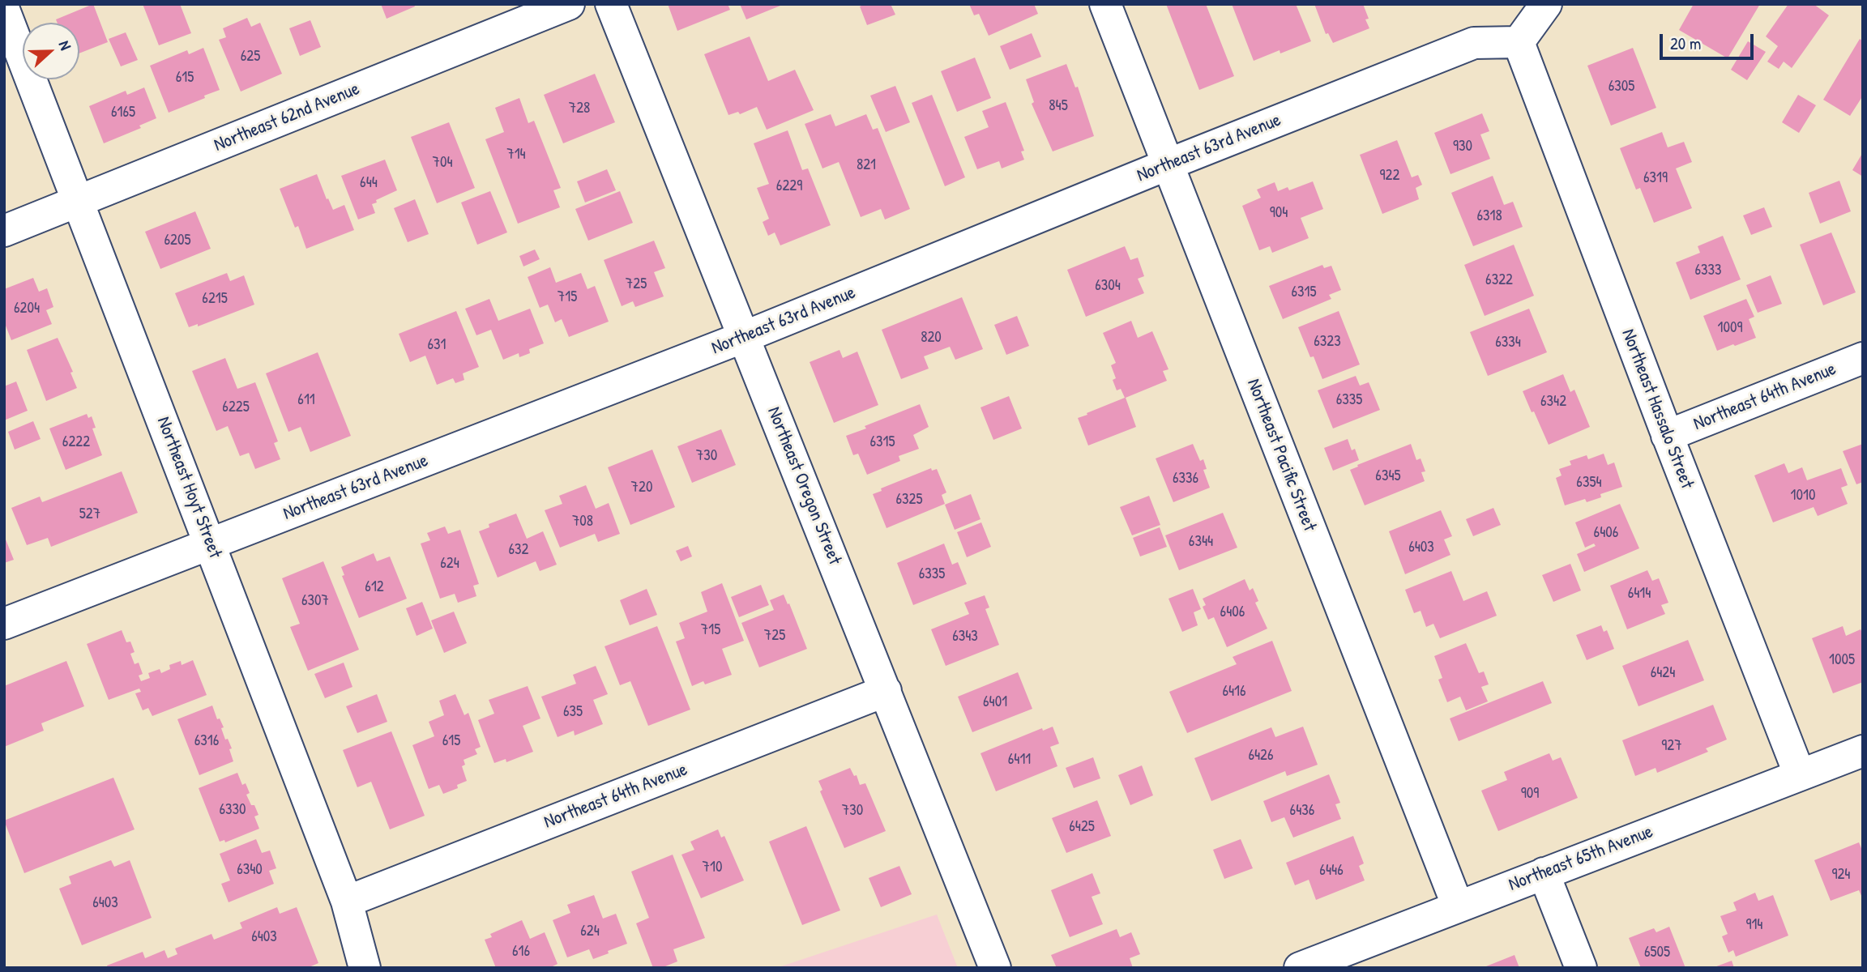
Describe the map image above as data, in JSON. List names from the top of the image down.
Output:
{
  "streets": {
    "street": [
      "Northeast 62nd Avenue",
      "Northeast 63rd Avenue",
      "Northeast 64th Avenue",
      "Northeast Hassalo Street",
      "Northeast Pacific Street",
      "Northeast Oregon Street",
      "Northeast Hoyt Street",
      "Northeast 65th Avenue"
    ]
  },
  "crossings": [
    ["Northeast 62nd Avenue", "Northeast Hoyt Street"],
    ["Northeast 63rd Avenue", "Northeast Hassalo Street"],
    ["Northeast 63rd Avenue", "Northeast Pacific Street"],
    ["Northeast 63rd Avenue", "Northeast Oregon Street"],
    ["Northeast 63rd Avenue", "Northeast Hoyt Street"],
    ["Northeast 64th Avenue", "Northeast Hassalo Street"],
    ["Northeast 64th Avenue", "Northeast Oregon Street"],
    ["Northeast 64th Avenue", "Northeast Hoyt Street"],
    ["Northeast Hassalo Street", "Northeast 65th Avenue"],
    ["Northeast Pacific Street", "Northeast 65th Avenue"]
  ],
  "house_numbers": [
    "625",
    "615",
    "6305",
    "845",
    "728",
    "6165",
    "930",
    "714",
    "704",
    "821",
    "922",
    "6319",
    "644",
    "6229",
    "904",
    "6318",
    "6205",
    "6333",
    "6322",
    "725",
    "6304",
    "6315",
    "715",
    "6215",
    "6204",
    "1009",
    "820",
    "6323",
    "6334",
    "631",
    "611",
    "6335",
    "6342",
    "6225",
    "6222",
    "6315",
    "730",
    "6345",
    "6336",
    "6354",
    "720",
    "1010",
    "6325",
    "527",
    "708",
    "6406",
    "6344",
    "6403",
    "632",
    "624",
    "6335",
    "612",
    "6414",
    "6307",
    "6406",
    "715",
    "725",
    "6343",
    "1005",
    "6424",
    "6416",
    "6401",
    "635",
    "6316",
    "615",
    "927",
    "6426",
    "6411",
    "909",
    "6330",
    "730",
    "6436",
    "6425",
    "710",
    "6340",
    "6446",
    "924",
    "6403",
    "914",
    "624",
    "6403",
    "616",
    "6505"
  ],
  "scale_bar": "20 m",
  "north": "right"
}
